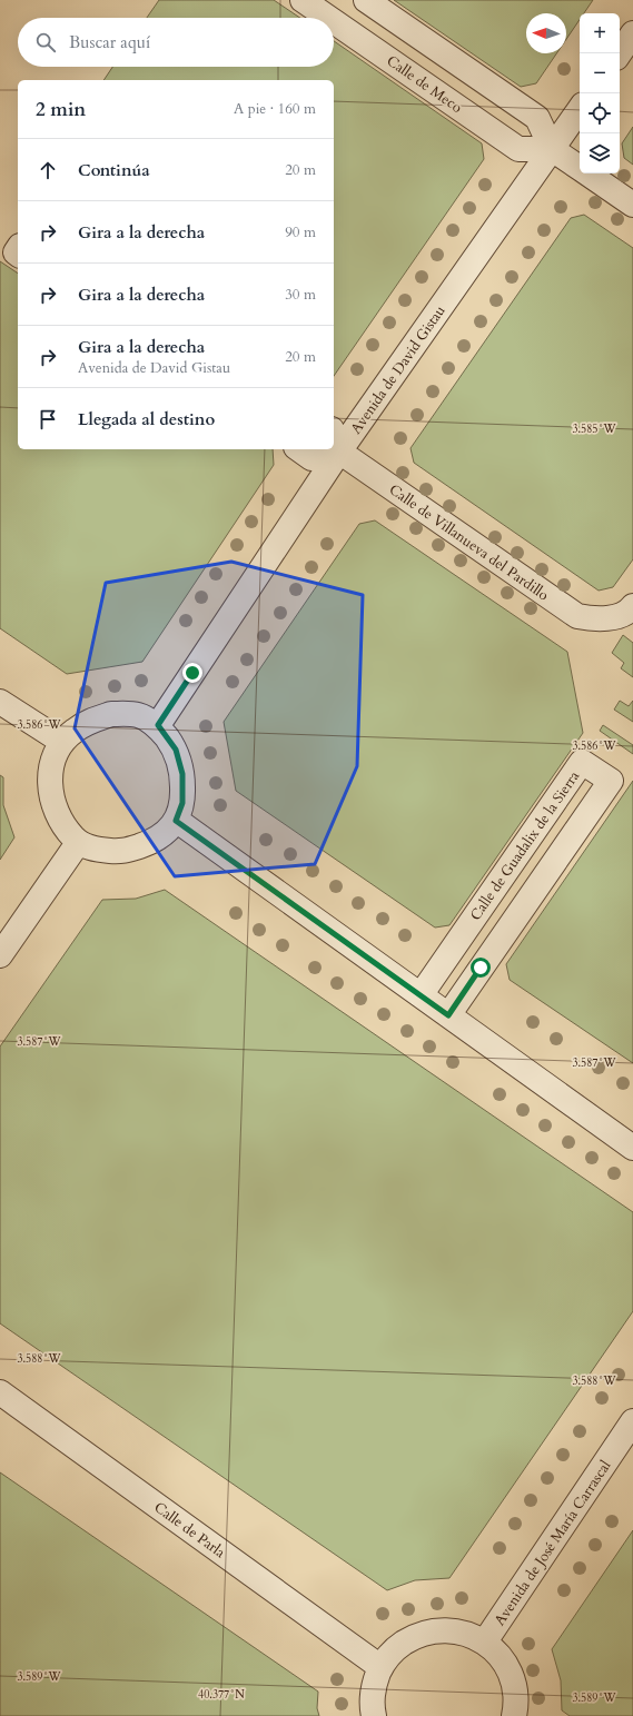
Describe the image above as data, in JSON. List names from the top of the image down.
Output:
{
  "streets": {
    "street": [
      "Calle de Meco",
      "Avenida de David Gistau",
      "Calle de Villanueva del Pardillo",
      "Calle de Guadalix de la Sierra",
      "Calle de Parla",
      "Avenida de José María Carrascal"
    ]
  },
  "crossings": [
    ["Calle de Meco", "Avenida de David Gistau"],
    ["Avenida de David Gistau", "Calle de Villanueva del Pardillo"]
  ],
  "north": "left",
  "page": {
    "map_buttons": ["+", "−"],
    "search": "Buscar aquí",
    "heading": ["2 min", "A pie · 160 m"],
    "list": [
      ["Continúa", "20 m"],
      ["Gira a la derecha", "90 m"],
      ["Gira a la derecha", "30 m"],
      ["Gira a la derecha", "Avenida de David Gistau", "20 m"],
      "Llegada al destino"
    ]
  },
  "coordinates": [
    "3.585°W",
    "3.586°W",
    "3.587°W",
    "3.588°W",
    "3.589°W",
    "40.377°N"
  ]
}
